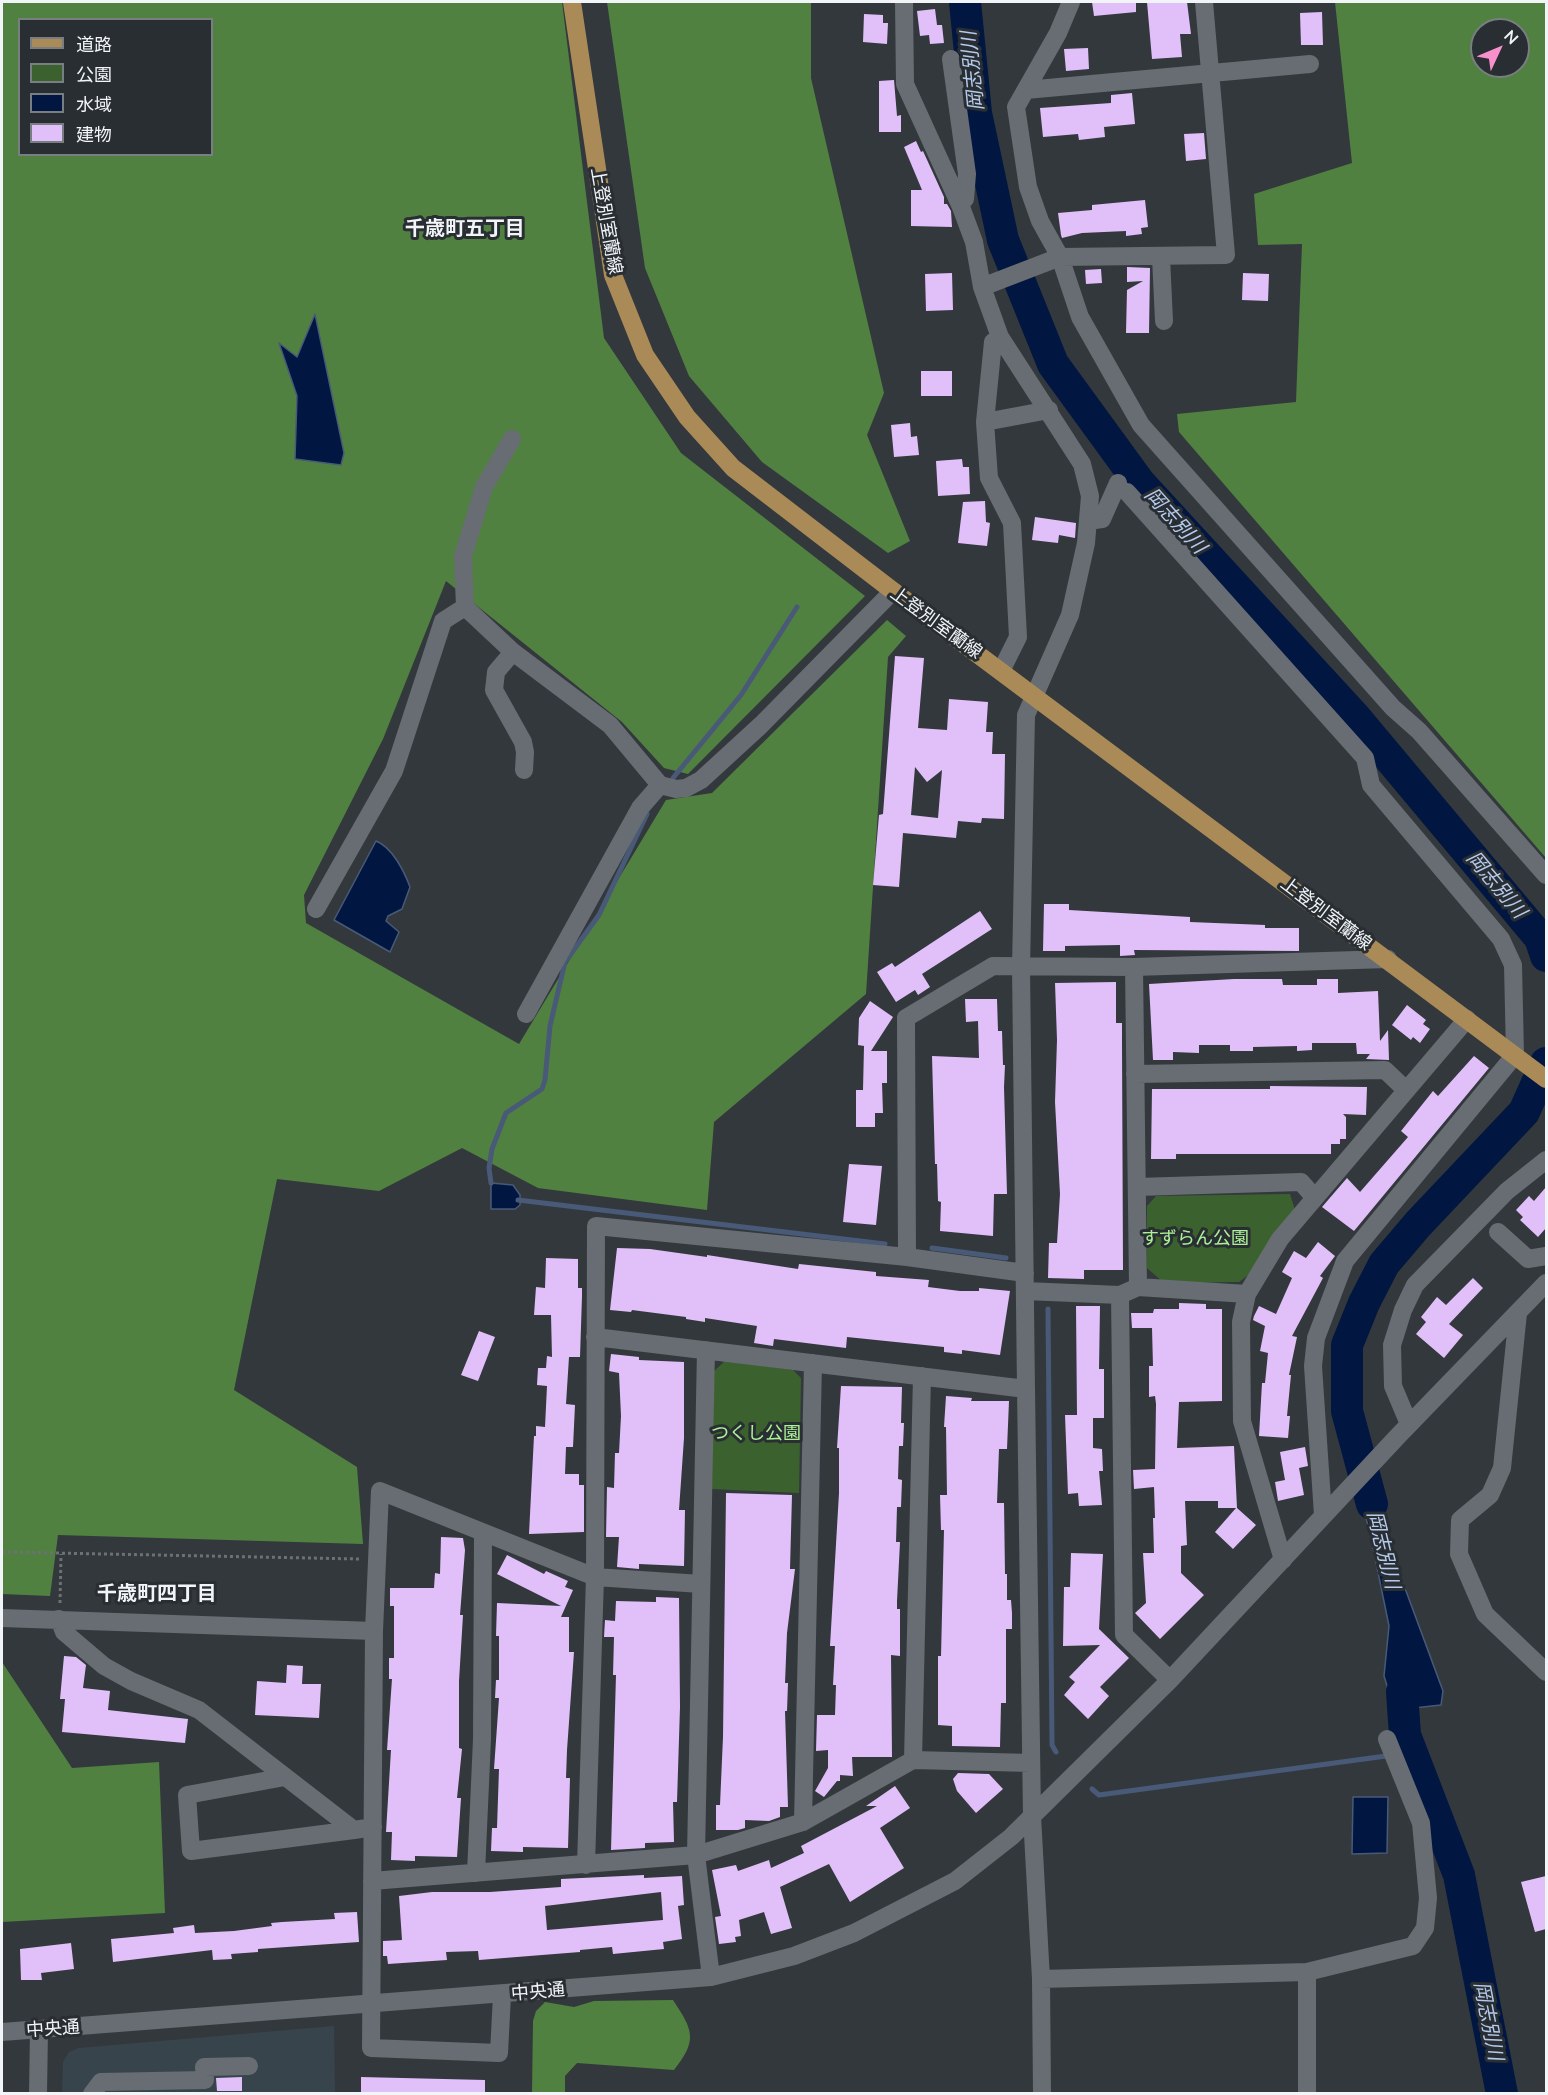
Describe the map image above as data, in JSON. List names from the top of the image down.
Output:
{
  "streets": {
    "main road": ["上登別室蘭線"],
    "street": ["中央通"]
  },
  "districts": ["千歳町五丁目", "千歳町四丁目"],
  "water": ["岡志別川"],
  "parks": ["すずらん公園", "つくし公園"],
  "legend": [
    "道路",
    "公園",
    "水域",
    "建物"
  ],
  "north": "top right"
}
